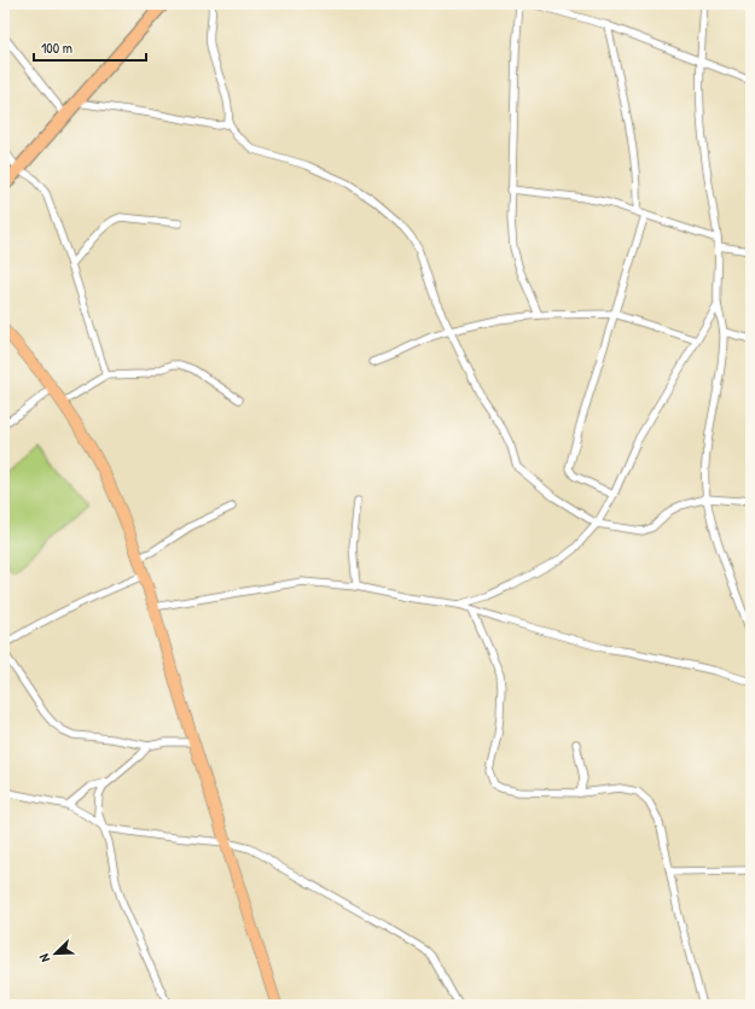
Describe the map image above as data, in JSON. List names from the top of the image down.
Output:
{
  "scale_bar": "100 m",
  "north": "bottom left"
}
